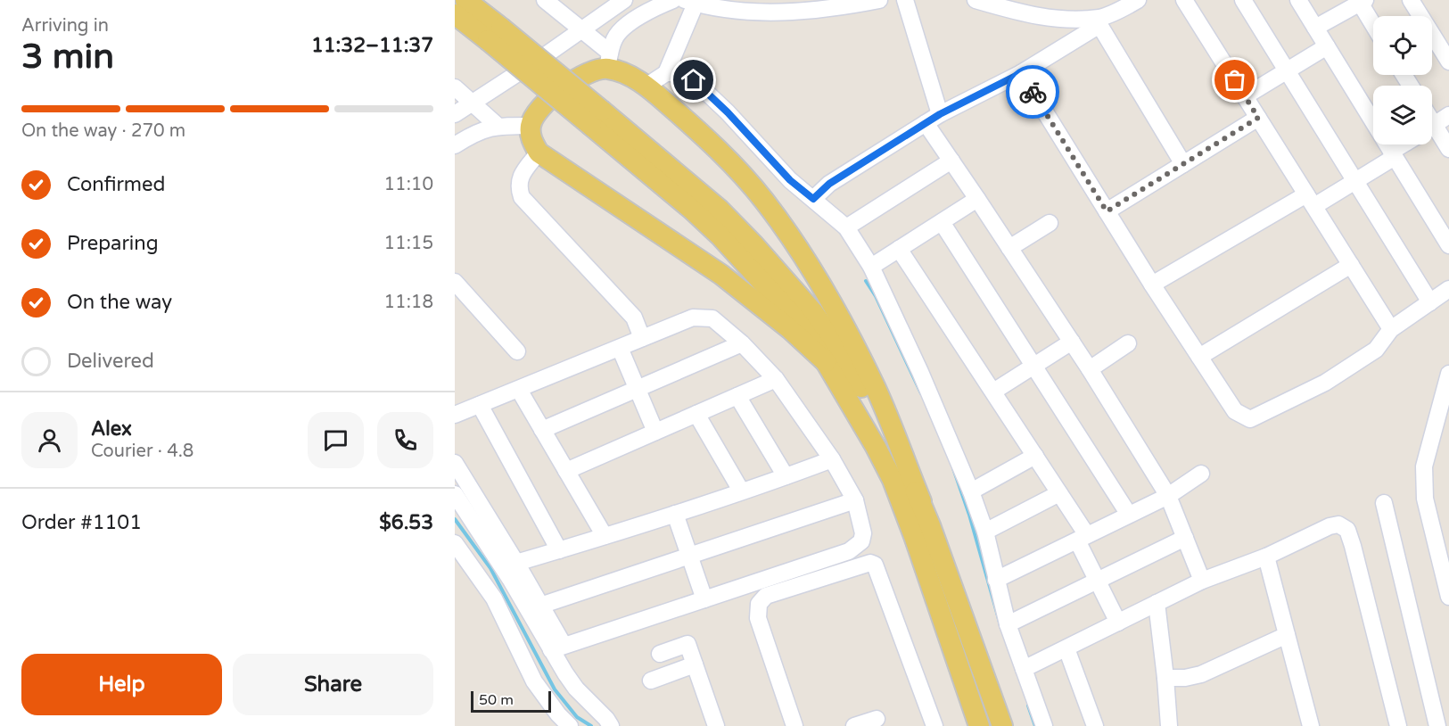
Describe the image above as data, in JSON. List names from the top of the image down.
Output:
{
  "scale_bar": "50 m",
  "page": {
    "heading": ["3 min", "Arriving in", "11:32–11:37"],
    "panel": [
      "Alex",
      "Courier · 4.8",
      "Order #1101",
      "$6.53"
    ],
    "bar": "On the way · 270 m",
    "list": [
      ["Confirmed", "11:10"],
      ["Preparing", "11:15"],
      ["On the way", "11:18"],
      "Delivered"
    ],
    "buttons": ["Help", "Share"],
    "scale": "50 m"
  }
}
